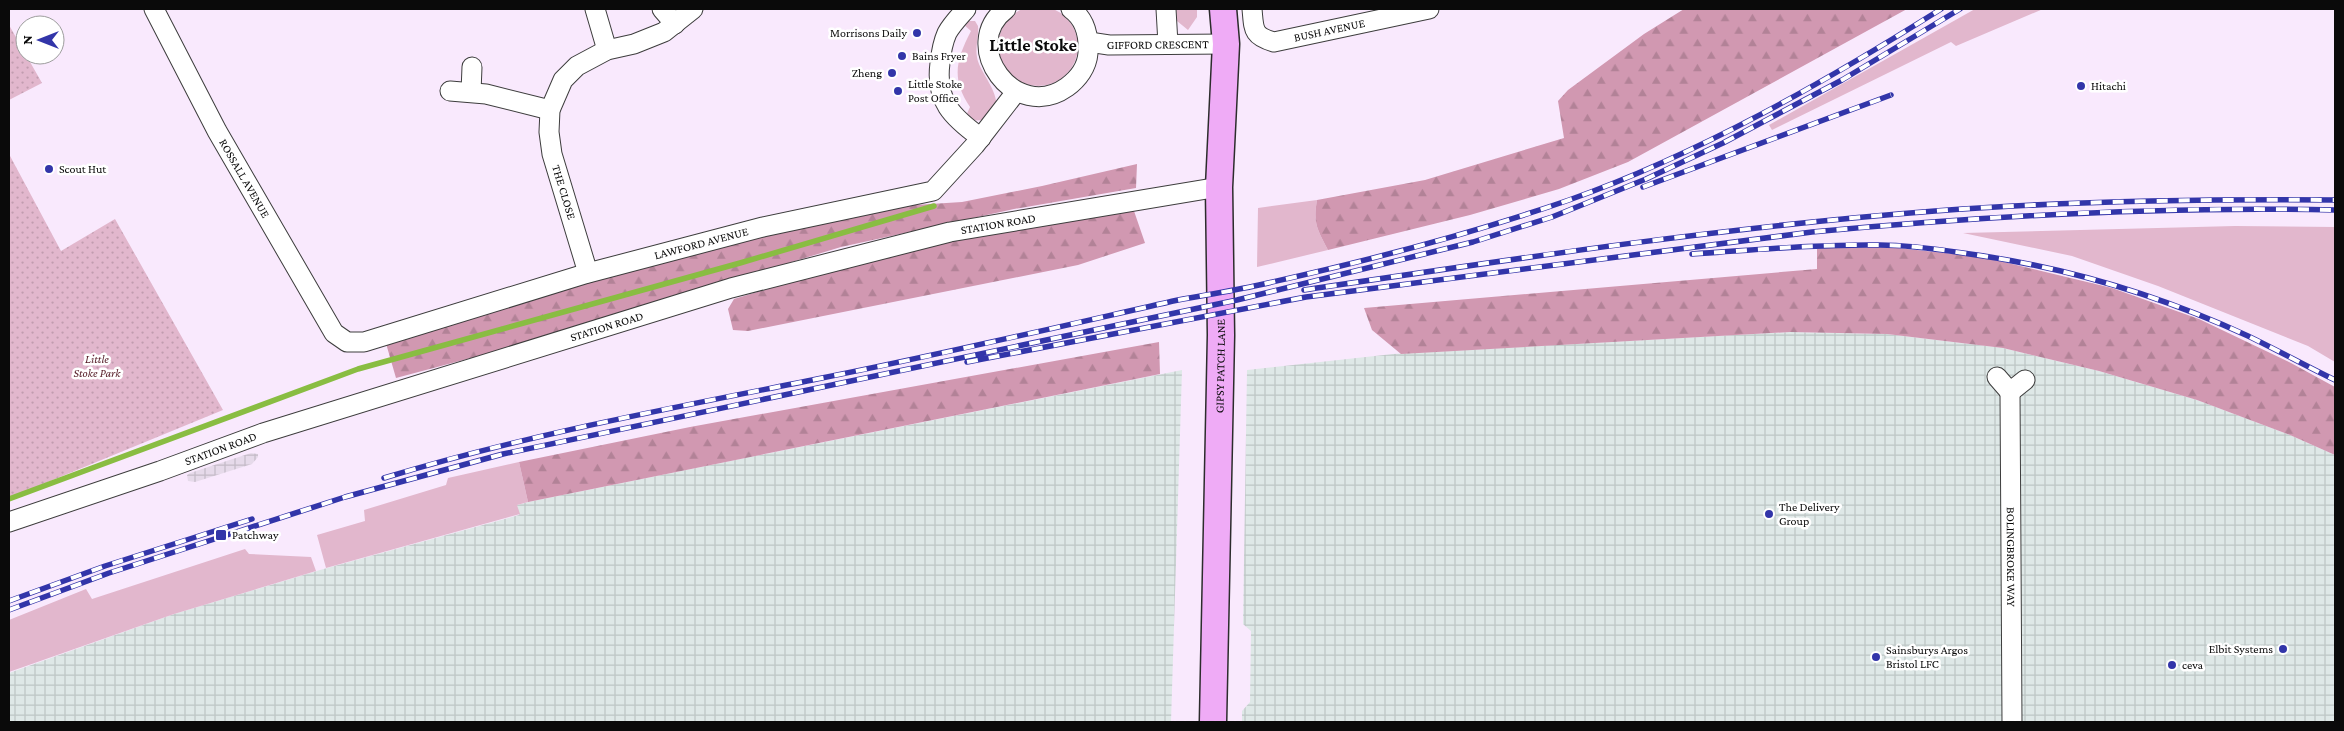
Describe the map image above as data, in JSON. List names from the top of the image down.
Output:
{
  "streets": {
    "main road": ["GIPSY PATCH LANE"],
    "street": [
      "BUSH AVENUE",
      "GIFFORD CRESCENT",
      "ROSSALL AVENUE",
      "THE CLOSE",
      "STATION ROAD",
      "LAWFORD AVENUE",
      "BOLINGBROKE WAY"
    ]
  },
  "crossings": [
    ["GIFFORD CRESCENT", "GIPSY PATCH LANE"],
    ["ROSSALL AVENUE", "LAWFORD AVENUE"],
    ["THE CLOSE", "LAWFORD AVENUE"],
    ["STATION ROAD", "GIPSY PATCH LANE"]
  ],
  "districts": ["Little Stoke"],
  "parks": ["Little Stoke Park"],
  "places": {
    "other": [
      "Morrisons Daily",
      "Bains Fryer",
      "Zheng",
      "Hitachi",
      "Little Stoke Post Office",
      "Scout Hut",
      "The Delivery Group",
      "Elbit Systems",
      "Sainsburys Argos Bristol LFC",
      "ceva"
    ],
    "transit": ["Patchway"]
  },
  "north": "left"
}
